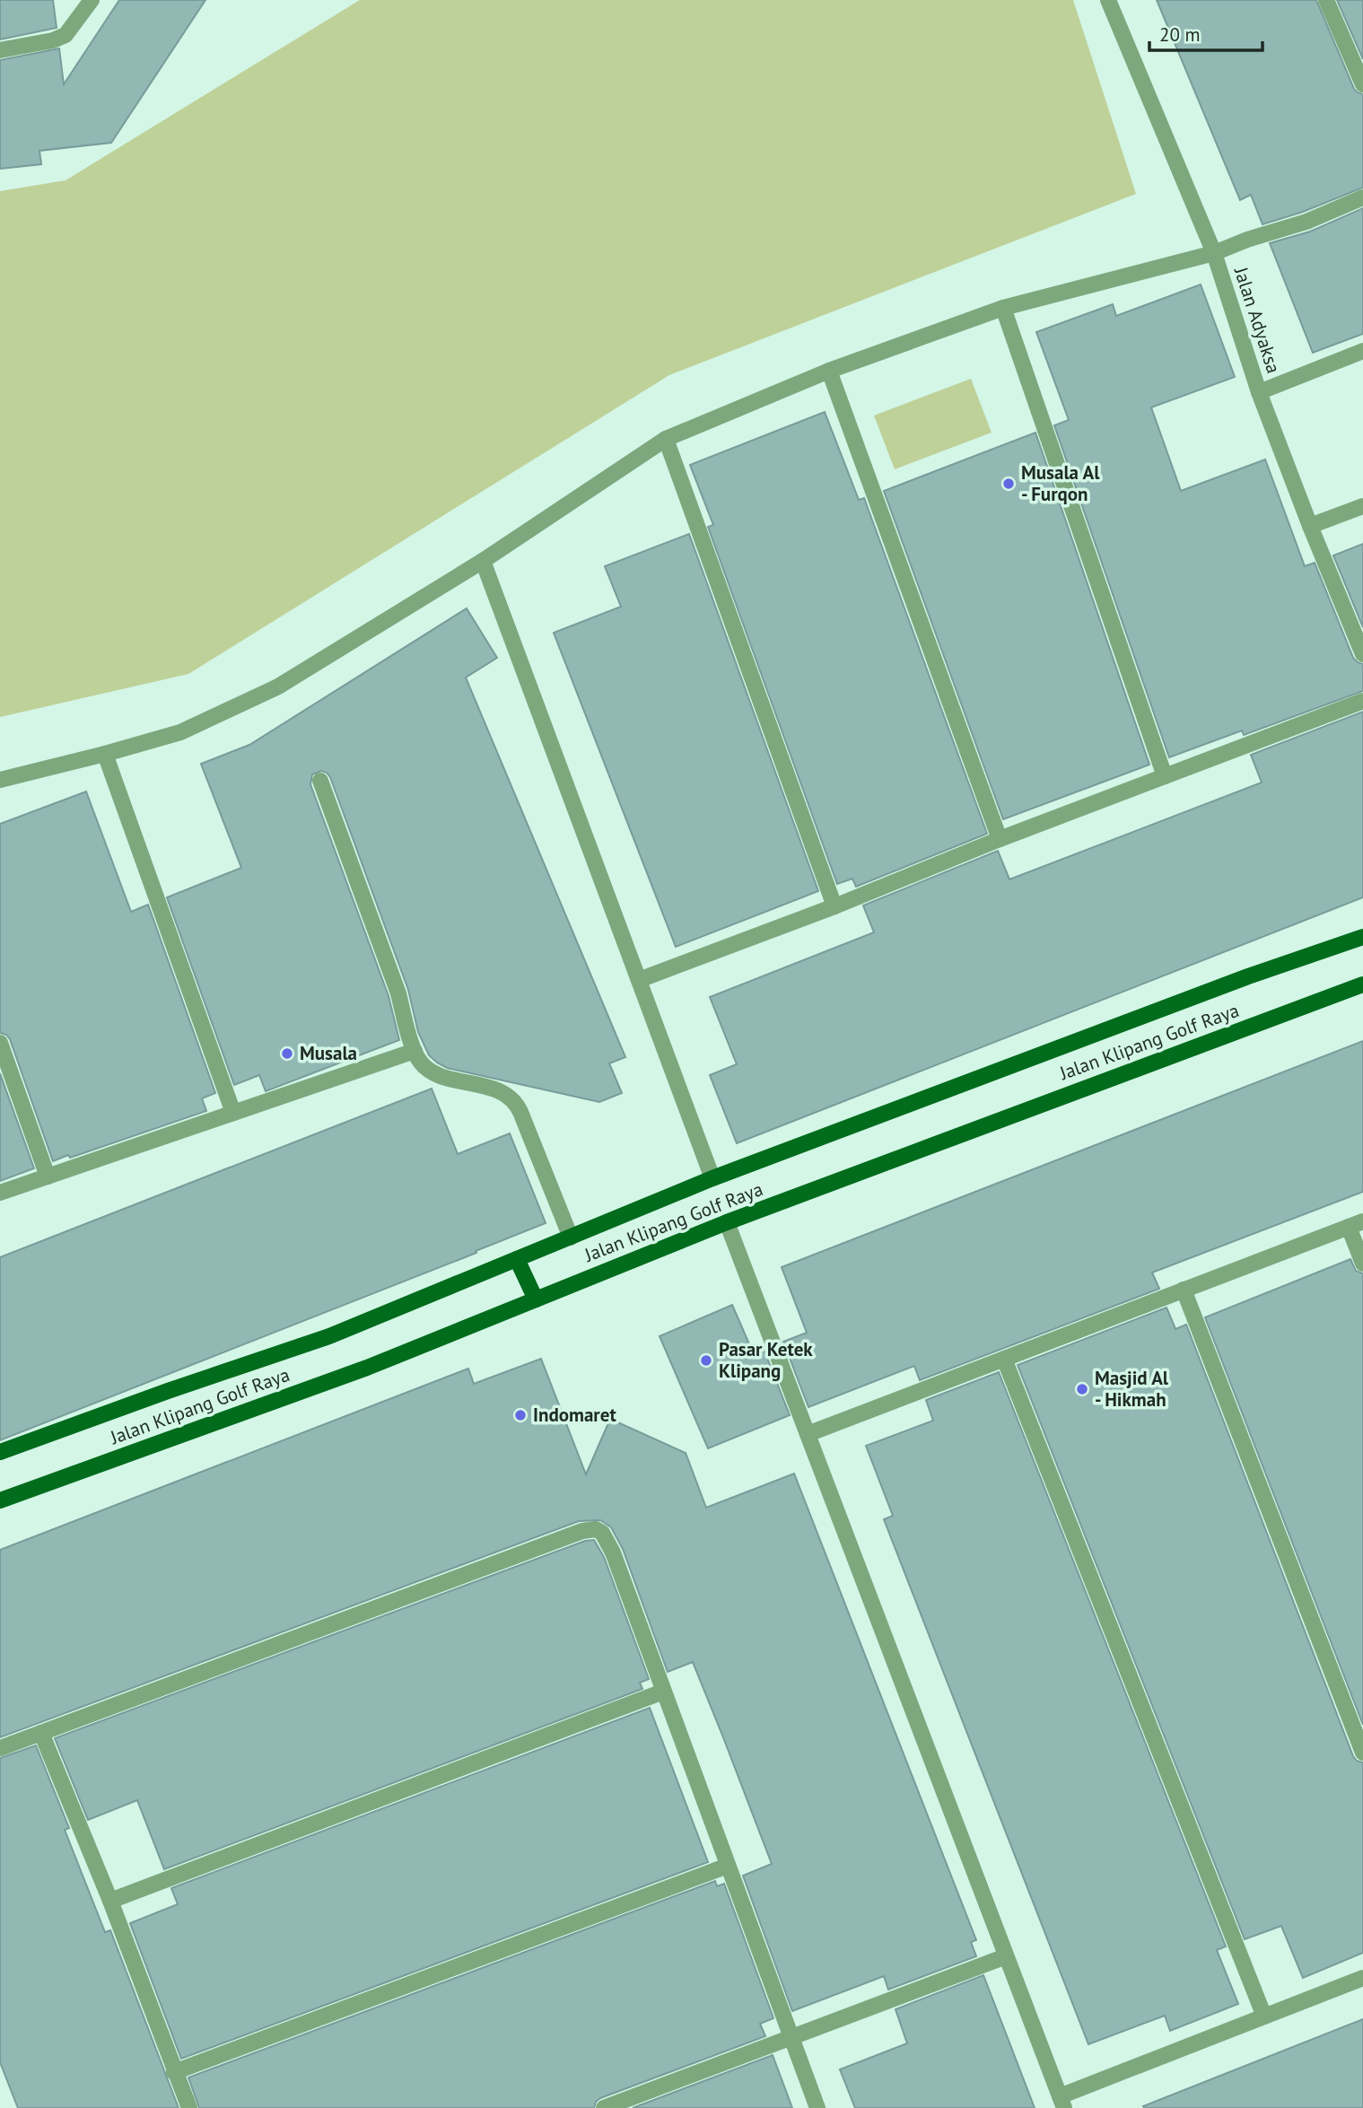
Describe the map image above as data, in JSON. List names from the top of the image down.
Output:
{
  "streets": {
    "main road": ["Jalan Klipang Golf Raya"],
    "street": ["Jalan Adyaksa"]
  },
  "places": [
    "Musala Al - Furqon",
    "Musala",
    "Pasar Ketek Klipang",
    "Masjid Al - Hikmah",
    "Indomaret"
  ],
  "scale_bar": "20 m"
}
